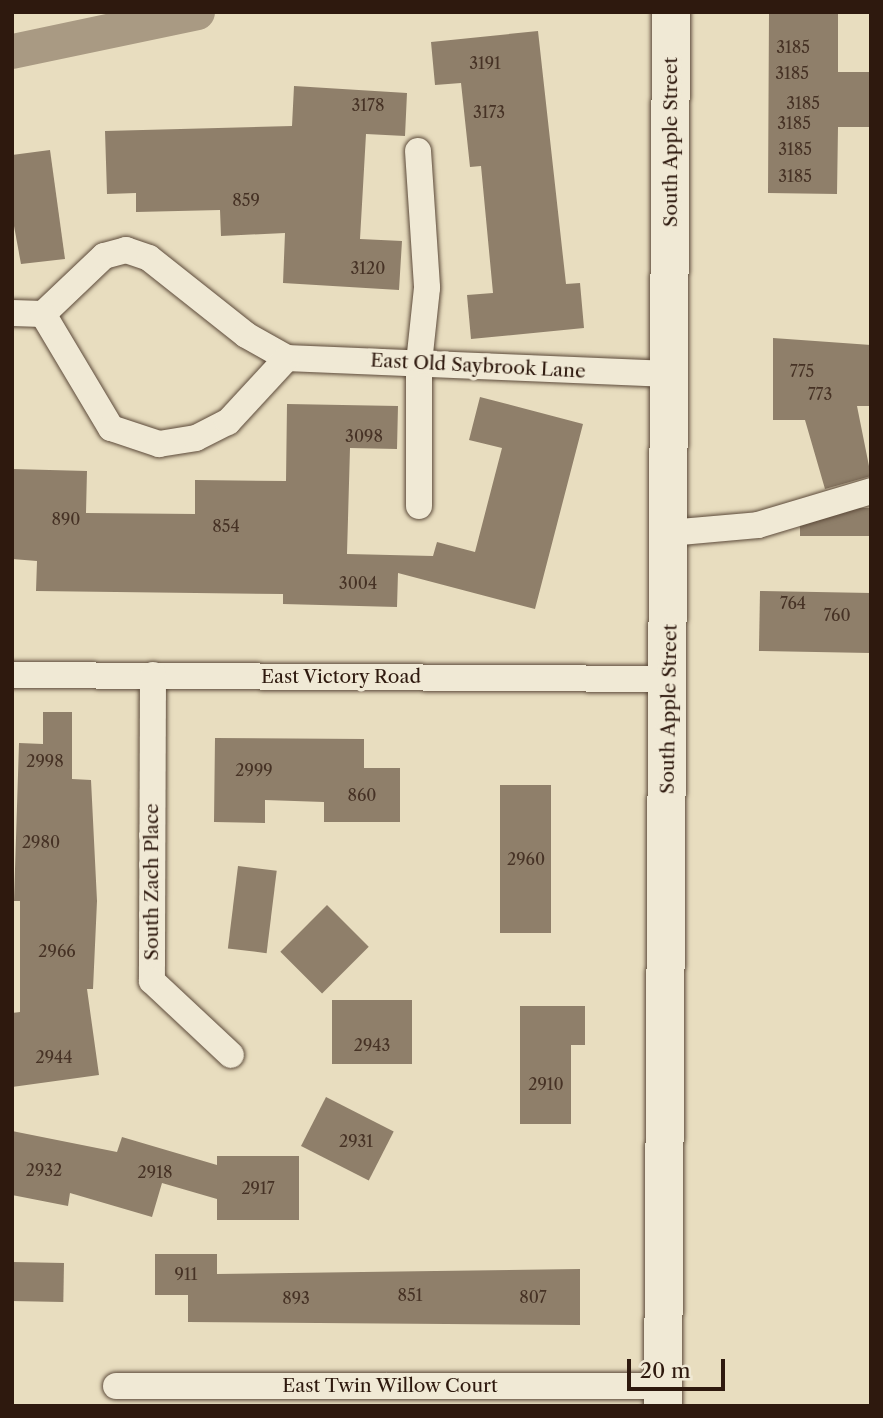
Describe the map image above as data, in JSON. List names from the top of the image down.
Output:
{
  "streets": {
    "main road": ["South Apple Street"],
    "street": [
      "East Old Saybrook Lane",
      "East Victory Road",
      "South Zach Place",
      "East Twin Willow Court"
    ]
  },
  "crossings": [
    ["South Apple Street", "East Old Saybrook Lane"],
    ["South Apple Street", "East Victory Road"],
    ["South Apple Street", "East Twin Willow Court"],
    ["East Victory Road", "South Zach Place"]
  ],
  "house_numbers": [
    "3185",
    "3191",
    "3185",
    "3185",
    "3178",
    "3173",
    "3185",
    "3185",
    "3185",
    "859",
    "3120",
    "775",
    "773",
    "3098",
    "890",
    "854",
    "3004",
    "764",
    "760",
    "2998",
    "2999",
    "860",
    "2980",
    "2960",
    "2966",
    "2943",
    "2944",
    "2910",
    "2931",
    "2932",
    "2918",
    "2917",
    "911",
    "851",
    "807",
    "893"
  ],
  "scale_bar": "20 m"
}
